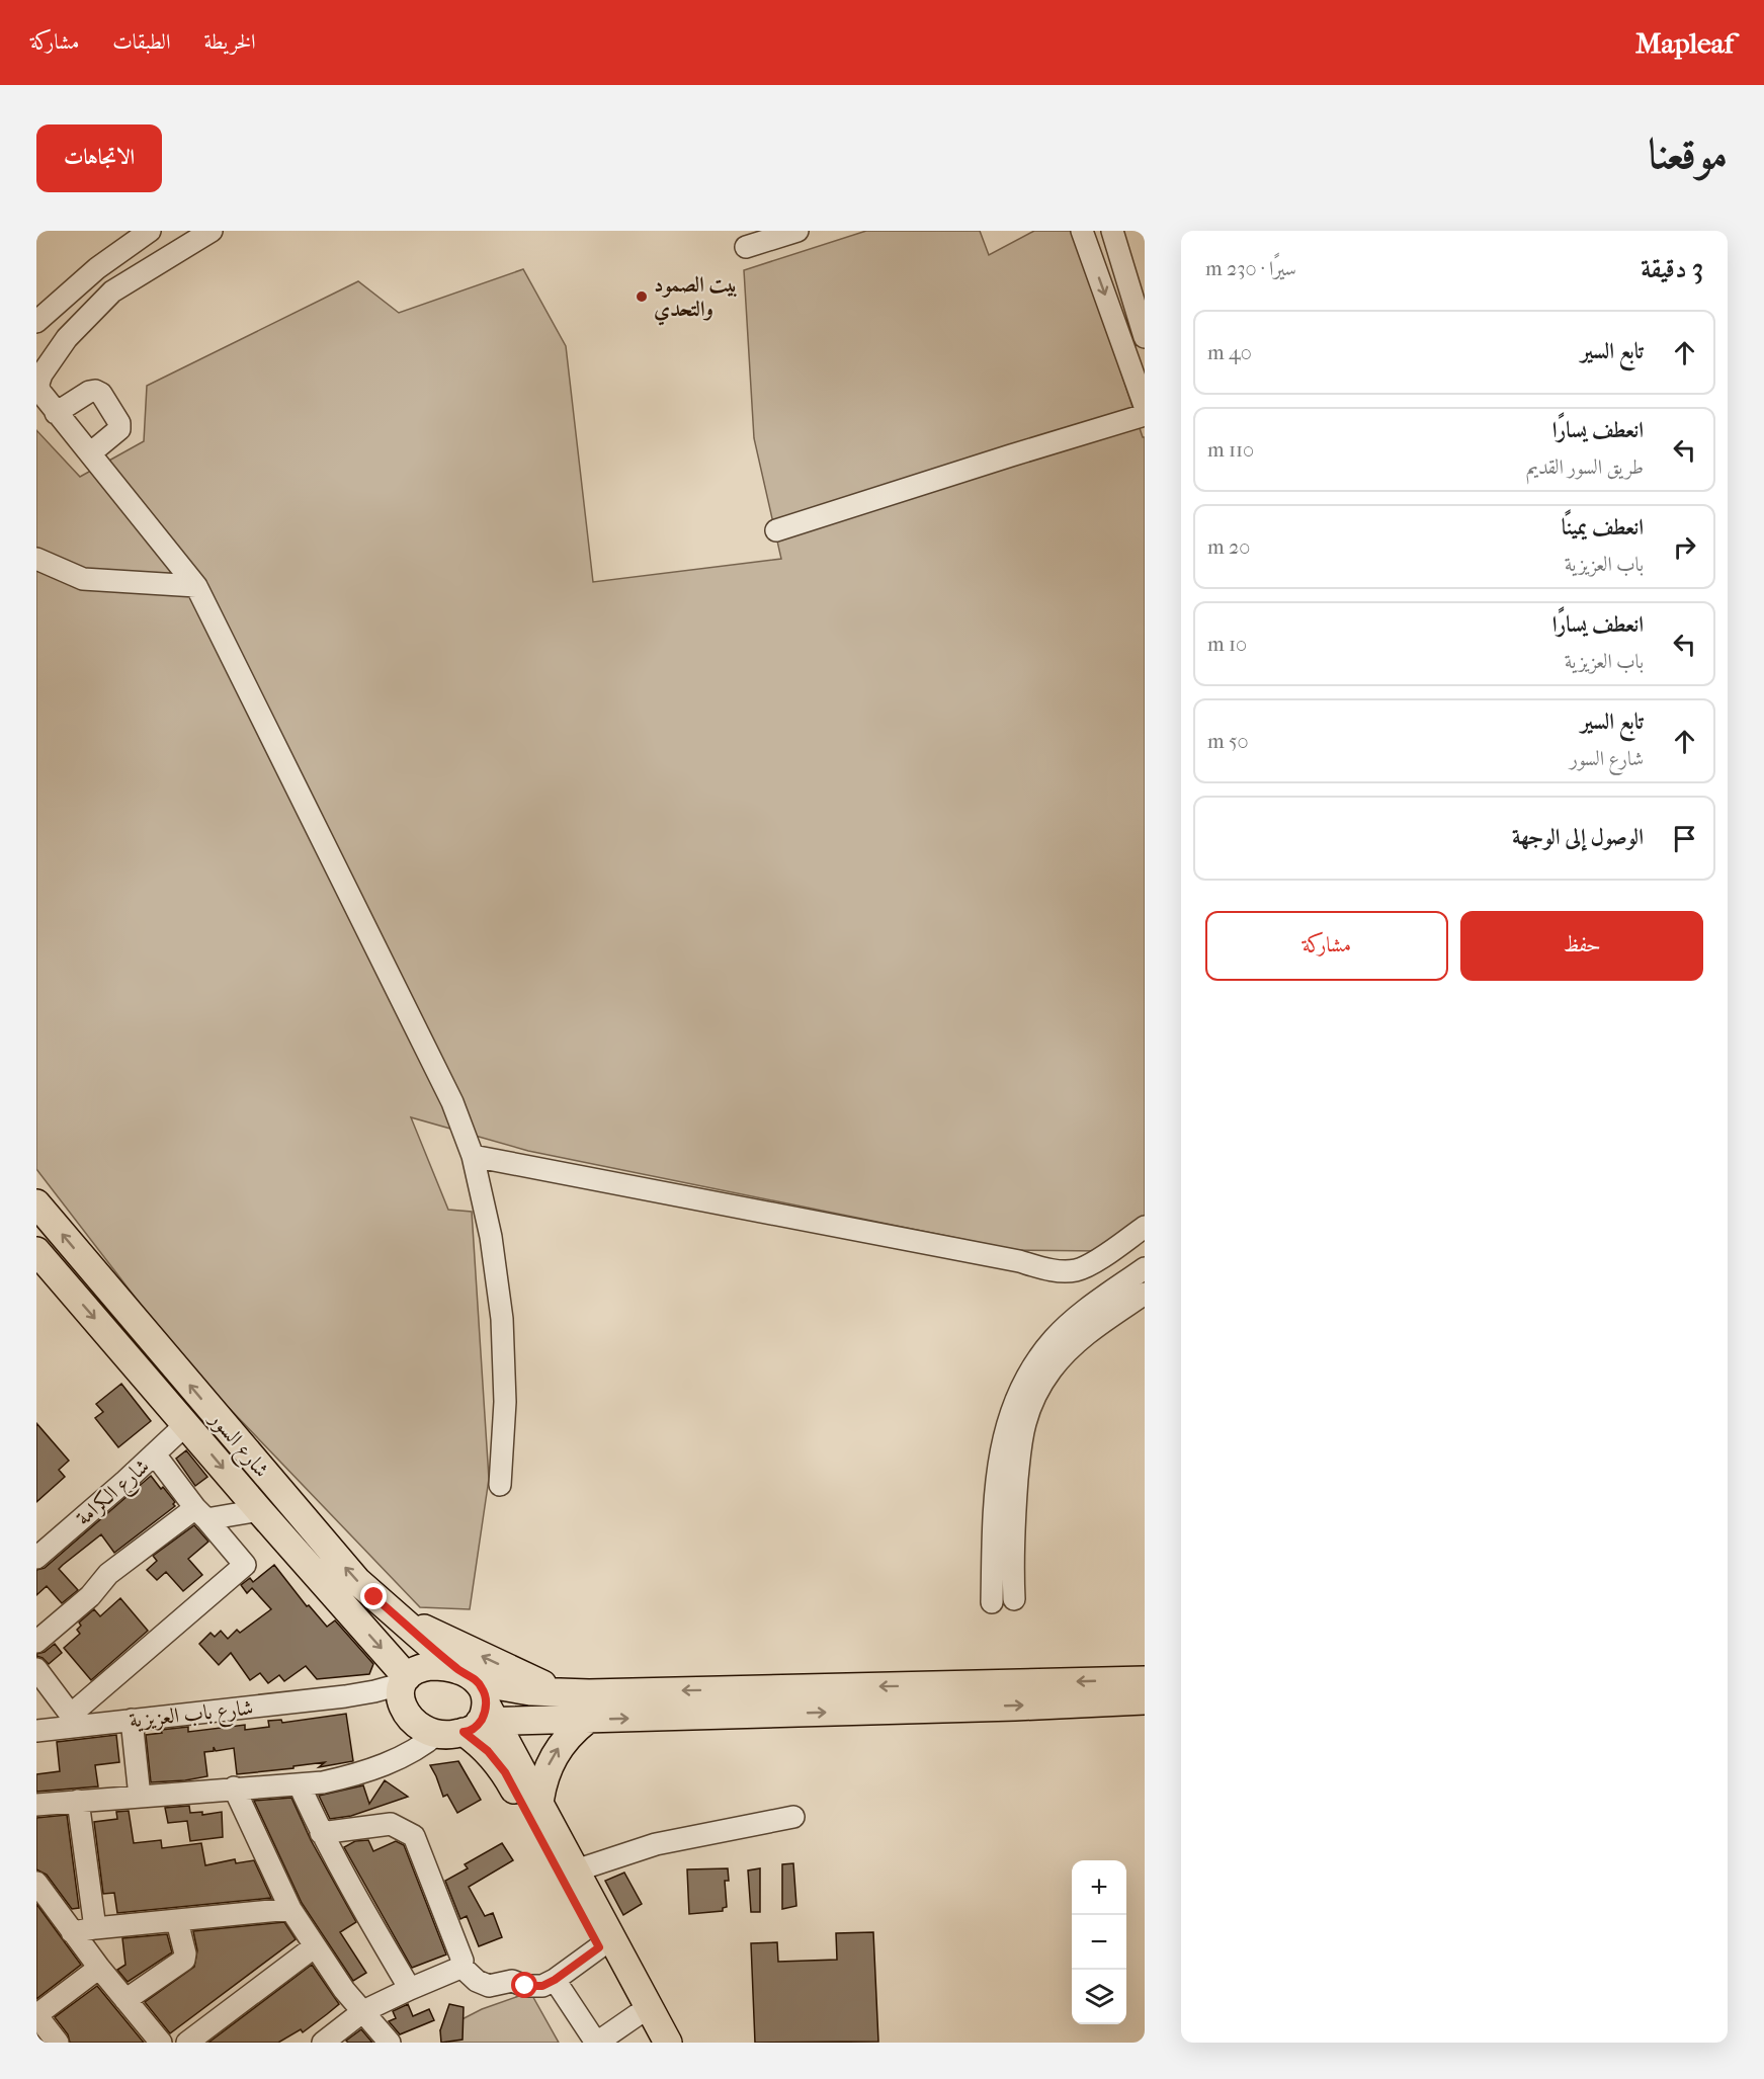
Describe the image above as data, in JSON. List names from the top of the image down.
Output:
{
  "streets": {
    "main road": ["شارع السور"],
    "street": ["شارع الكرامة", "شارع باب العزيزية"]
  },
  "crossings": [
    ["شارع السور", "شارع الكرامة"],
    ["شارع السور", "شارع باب العزيزية"]
  ],
  "places": ["بيت الصمود والتحدي"],
  "page": {
    "header": "Mapleaf",
    "nav": ["الخريطة", "الطبقات", "مشاركة"],
    "title": "موقعنا",
    "buttons": [
      "الاتجاهات",
      ["حفظ", "مشاركة"]
    ],
    "heading": ["3 دقيقة", "سيرًا · 230 m"],
    "list": [
      ["تابع السير", "40 m"],
      ["انعطف يسارًا", "طريق السور القديم", "110 m"],
      ["انعطف يمينًا", "باب العزيزية", "20 m"],
      ["انعطف يسارًا", "باب العزيزية", "10 m"],
      ["تابع السير", "شارع السور", "50 m"],
      "الوصول إلى الوجهة"
    ],
    "map_buttons": ["+", "−"]
  }
}
